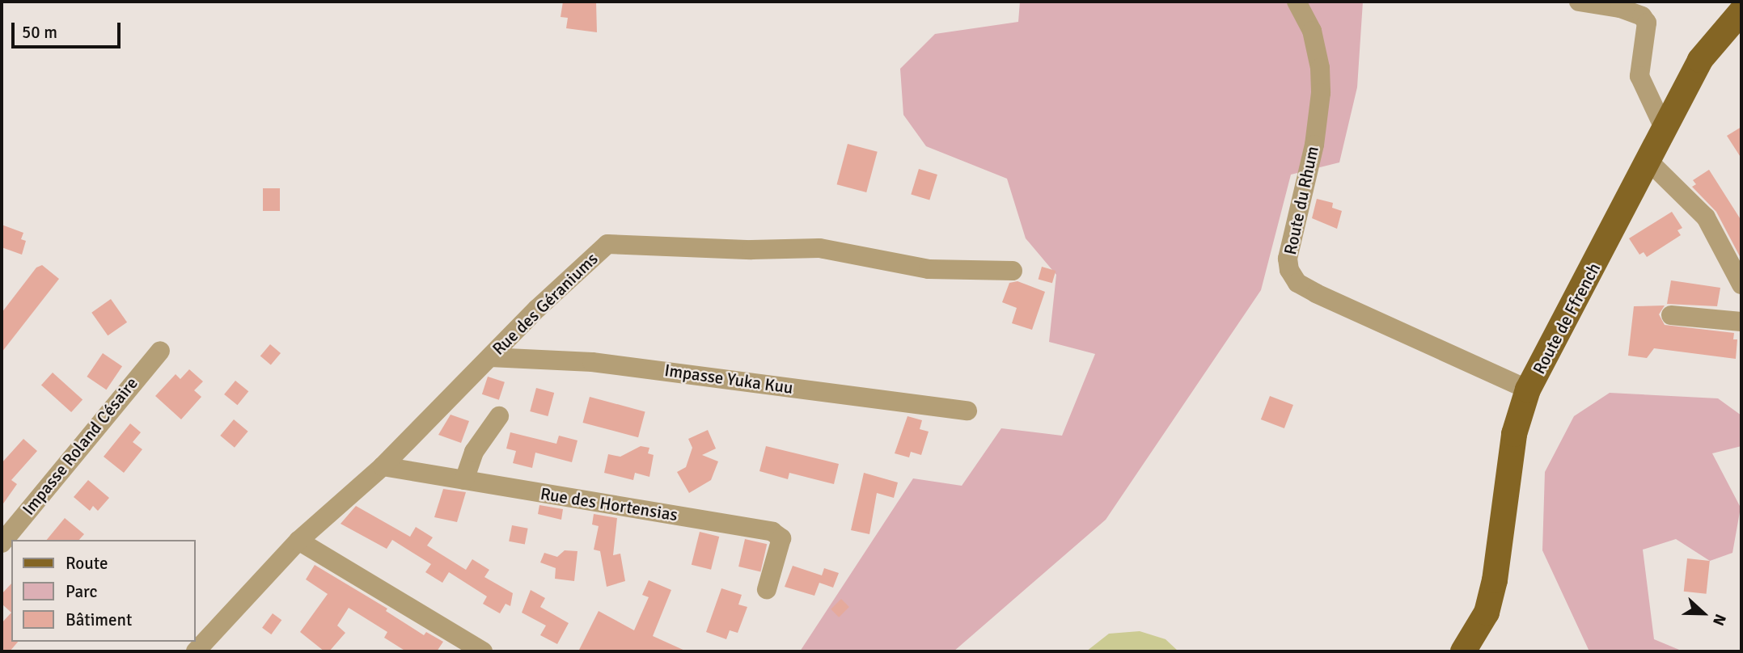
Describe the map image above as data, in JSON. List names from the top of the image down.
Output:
{
  "streets": {
    "main road": ["Route de Ffrench"],
    "street": [
      "Route du Rhum",
      "Rue des Géraniums",
      "Impasse Yuka Kuu",
      "Impasse Roland Césaire",
      "Rue des Hortensias"
    ]
  },
  "crossings": [
    ["Route du Rhum", "Route de Ffrench"],
    ["Rue des Géraniums", "Impasse Yuka Kuu"],
    ["Rue des Géraniums", "Rue des Hortensias"]
  ],
  "legend": ["Route", "Parc", "Bâtiment"],
  "scale_bar": "50 m",
  "north": "right"
}
